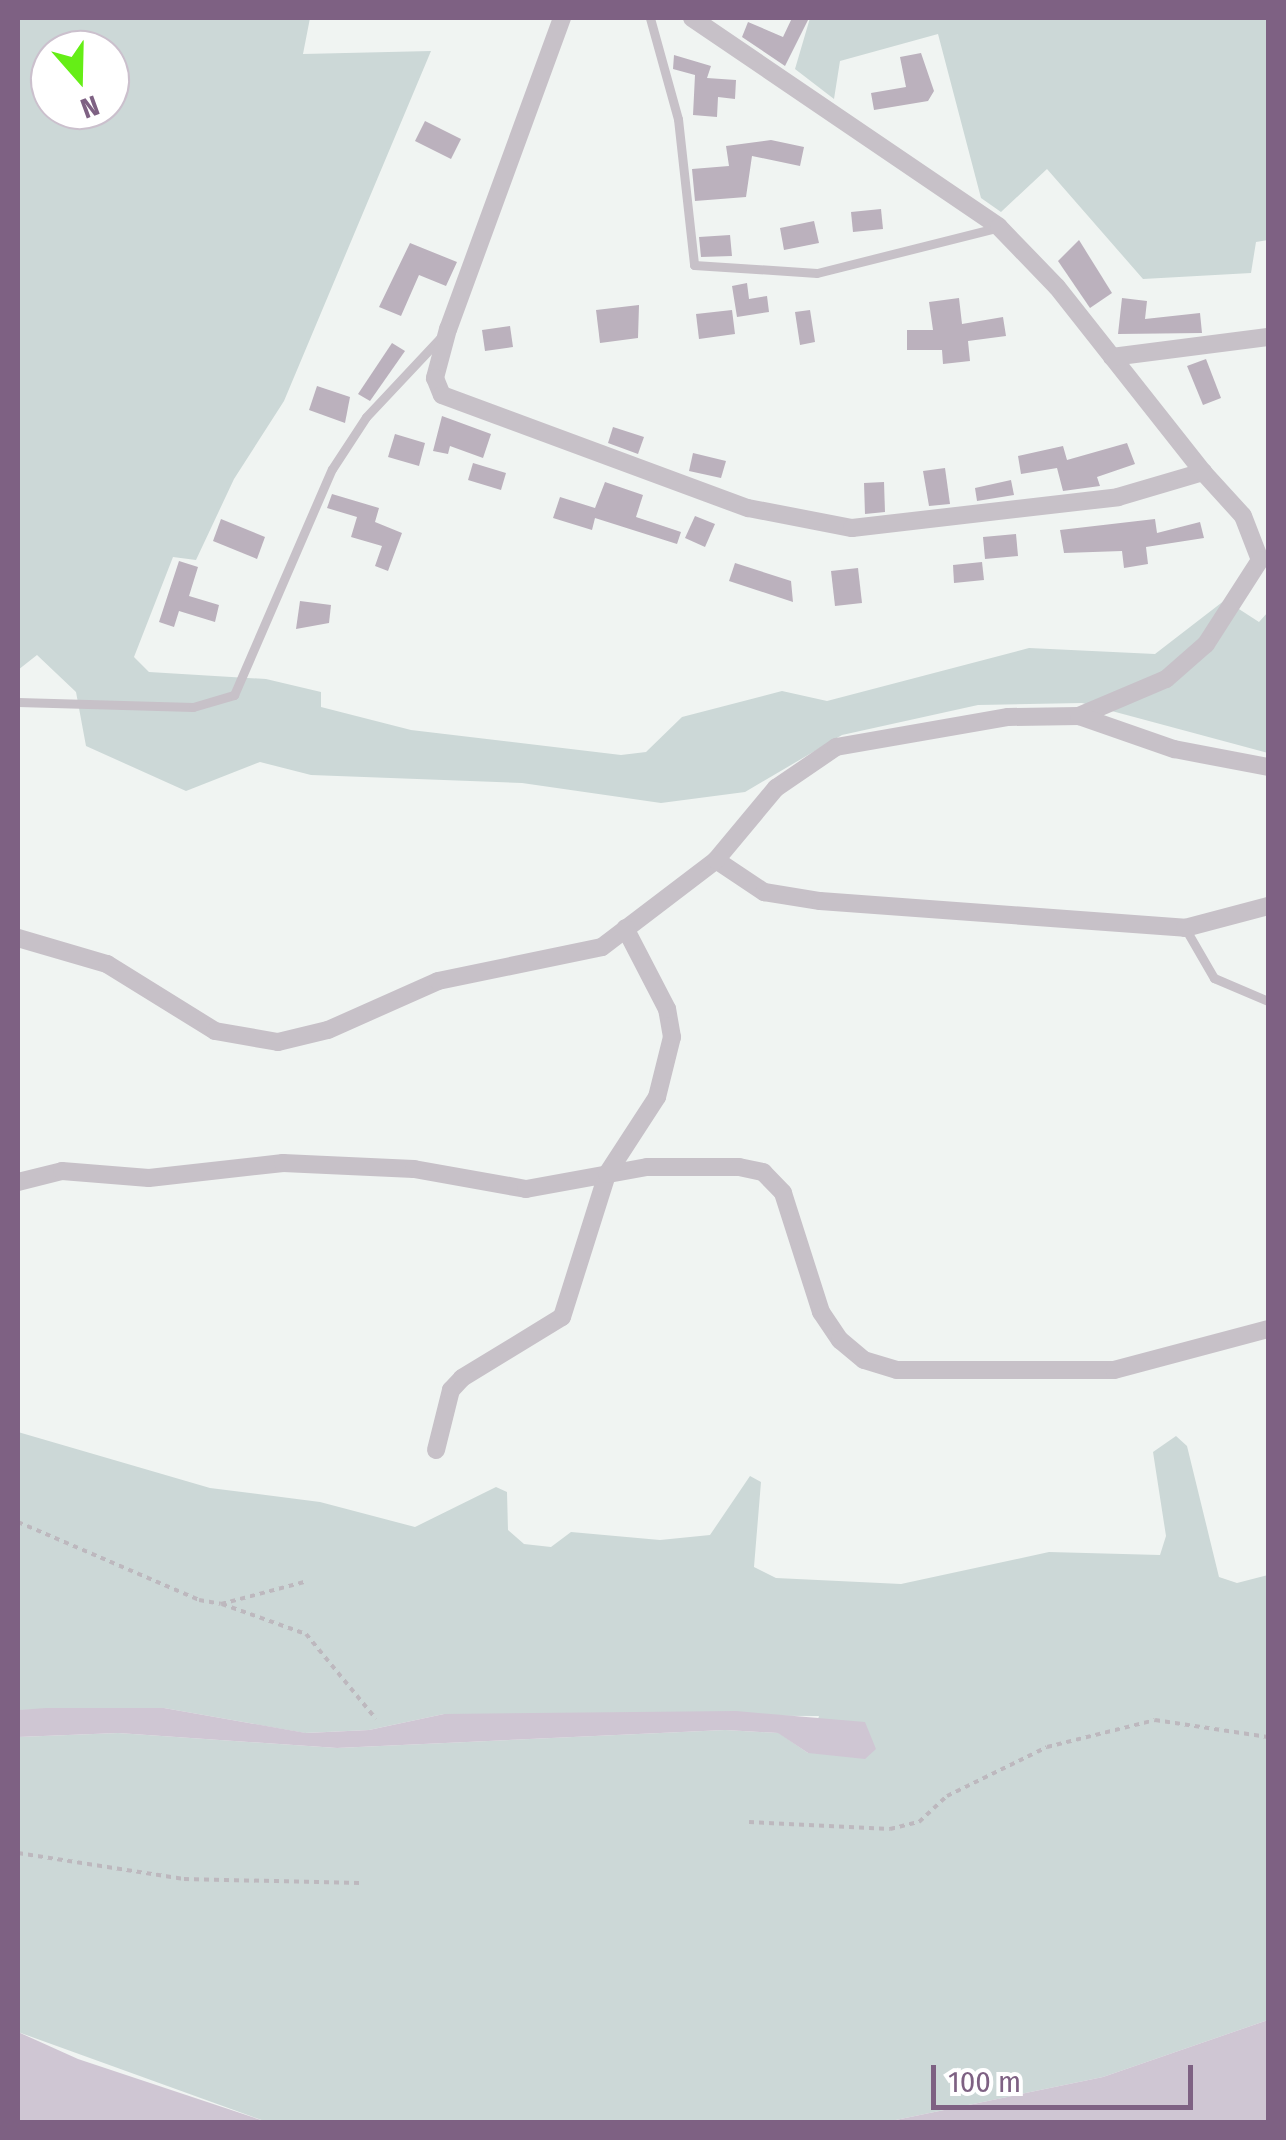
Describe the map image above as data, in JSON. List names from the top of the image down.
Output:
{
  "scale_bar": "100 m",
  "north": "bottom"
}
